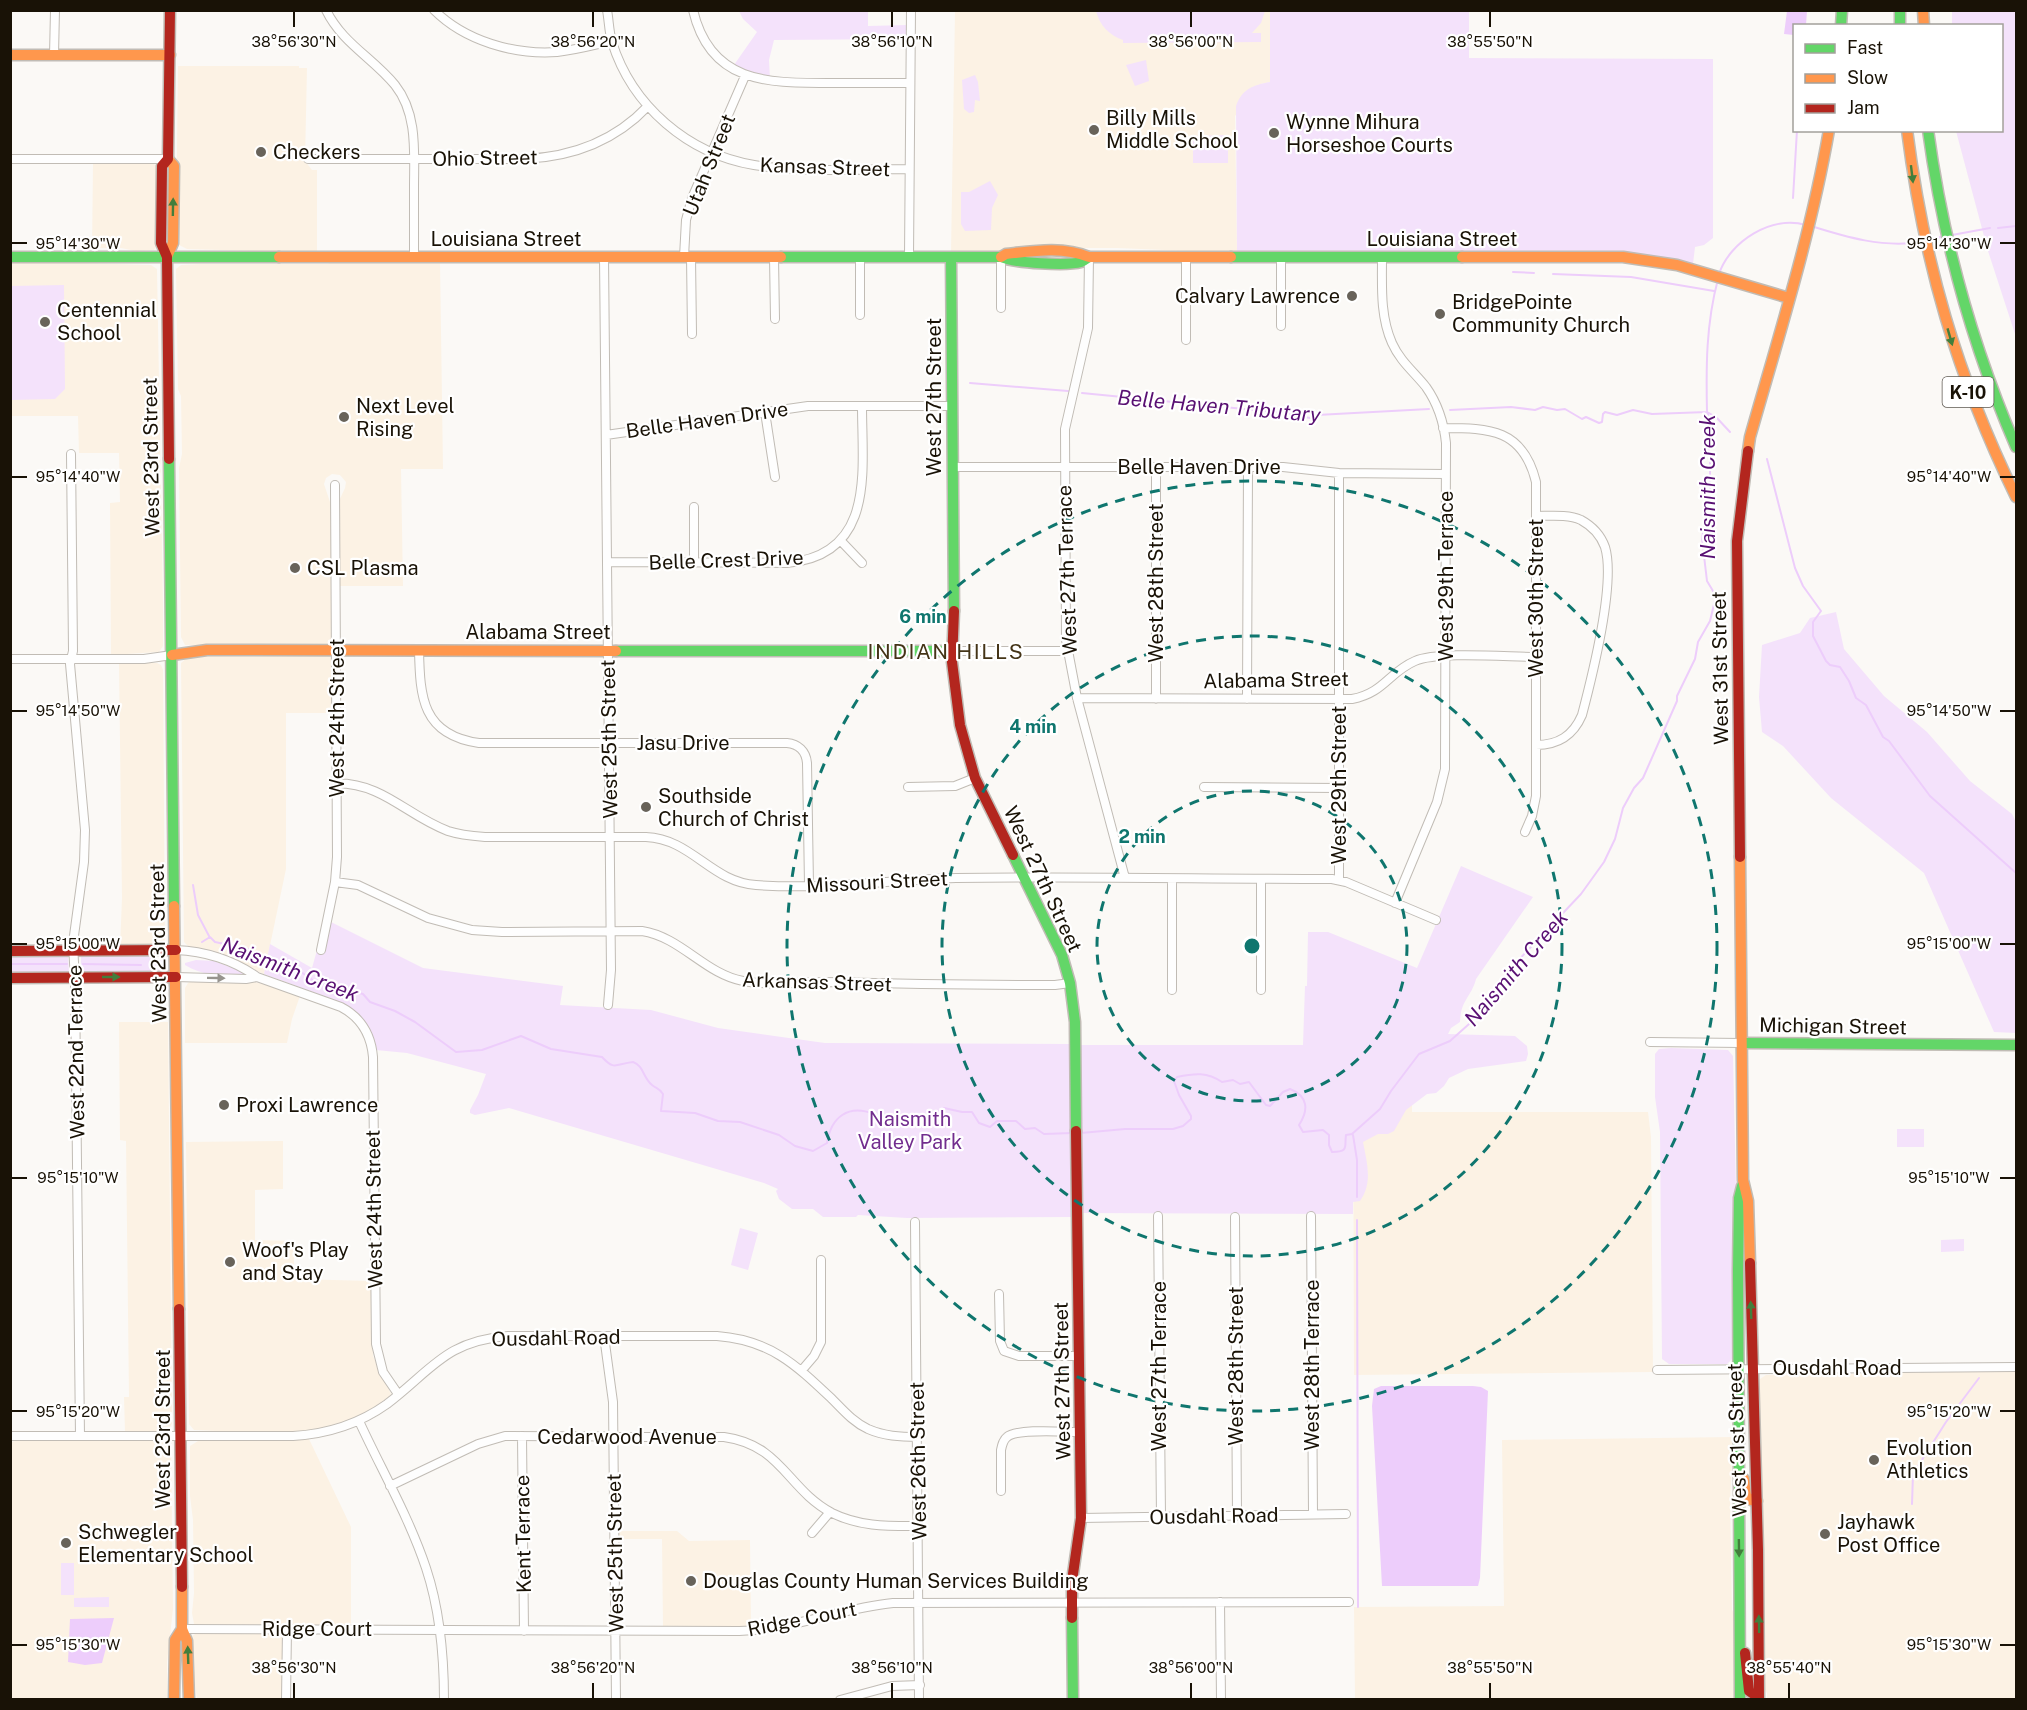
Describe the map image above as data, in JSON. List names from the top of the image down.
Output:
{
  "streets": {
    "main road": [
      "Louisiana Street",
      "K-10",
      "West 27th Street",
      "West 23rd Street",
      "Alabama Street",
      "West 31st Street",
      "Michigan Street"
    ],
    "street": [
      "Ohio Street",
      "Utah Street",
      "Kansas Street",
      "Belle Haven Drive",
      "Belle Crest Drive",
      "West 27th Terrace",
      "West 29th Terrace",
      "West 28th Street",
      "West 30th Street",
      "West 24th Street",
      "West 25th Street",
      "Jasu Drive",
      "West 29th Street",
      "Missouri Street",
      "Arkansas Street",
      "West 22nd Terrace",
      "Ousdahl Road",
      "West 28th Terrace",
      "Cedarwood Avenue",
      "West 26th Street",
      "Kent Terrace",
      "Ridge Court"
    ]
  },
  "crossings": [
    ["Ohio Street", "Kansas Street"],
    ["Utah Street", "Kansas Street"],
    ["Utah Street", "Louisiana Street"],
    ["Louisiana Street", "West 27th Street"],
    ["Louisiana Street", "West 23rd Street"],
    ["Louisiana Street", "West 27th Terrace"],
    ["Louisiana Street", "West 29th Terrace"],
    ["Louisiana Street", "West 31st Street"],
    ["Louisiana Street", "West 25th Street"],
    ["West 27th Street", "Belle Haven Drive"],
    ["West 27th Street", "Alabama Street"],
    ["West 27th Street", "Missouri Street"],
    ["West 27th Street", "Arkansas Street"],
    ["West 27th Street", "Ousdahl Road"],
    ["West 27th Street", "Ridge Court"],
    ["Belle Haven Drive", "Belle Crest Drive"],
    ["Belle Haven Drive", "West 27th Terrace"],
    ["Belle Haven Drive", "West 29th Terrace"],
    ["Belle Haven Drive", "West 28th Street"],
    ["Belle Haven Drive", "West 25th Street"],
    ["Belle Haven Drive", "West 29th Street"],
    ["West 23rd Street", "Alabama Street"],
    ["West 23rd Street", "Ousdahl Road"],
    ["West 23rd Street", "Ridge Court"],
    ["Belle Crest Drive", "West 25th Street"],
    ["West 27th Terrace", "Alabama Street"],
    ["West 27th Terrace", "Missouri Street"],
    ["West 27th Terrace", "Ousdahl Road"],
    ["West 29th Terrace", "West 30th Street"],
    ["West 29th Terrace", "Alabama Street"],
    ["West 29th Terrace", "Missouri Street"],
    ["West 28th Street", "Alabama Street"],
    ["West 28th Street", "Ousdahl Road"],
    ["West 30th Street", "Alabama Street"],
    ["Alabama Street", "West 24th Street"],
    ["Alabama Street", "West 25th Street"],
    ["Alabama Street", "Jasu Drive"],
    ["Alabama Street", "West 29th Street"],
    ["Alabama Street", "West 22nd Terrace"],
    ["West 31st Street", "Michigan Street"],
    ["West 31st Street", "Ousdahl Road"],
    ["West 24th Street", "Missouri Street"],
    ["West 24th Street", "Arkansas Street"],
    ["West 24th Street", "Ousdahl Road"],
    ["West 25th Street", "Jasu Drive"],
    ["West 25th Street", "Missouri Street"],
    ["West 25th Street", "Arkansas Street"],
    ["West 25th Street", "Ousdahl Road"],
    ["West 25th Street", "Cedarwood Avenue"],
    ["West 25th Street", "Ridge Court"],
    ["Jasu Drive", "Missouri Street"],
    ["West 29th Street", "Missouri Street"],
    ["West 22nd Terrace", "Ousdahl Road"],
    ["Ousdahl Road", "West 28th Terrace"],
    ["Ousdahl Road", "West 26th Street"],
    ["Cedarwood Avenue", "West 26th Street"],
    ["Cedarwood Avenue", "Kent Terrace"],
    ["West 26th Street", "Ridge Court"],
    ["Kent Terrace", "Ridge Court"]
  ],
  "districts": ["INDIAN HILLS"],
  "water": ["Belle Haven Tributary", "Naismith Creek"],
  "parks": ["Naismith Valley Park"],
  "places": [
    "Billy Mills Middle School",
    "Wynne Mihura Horseshoe Courts",
    "Checkers",
    "Calvary Lawrence",
    "BridgePointe Community Church",
    "Centennial School",
    "Next Level Rising",
    "CSL Plasma",
    "Southside Church of Christ",
    "Proxi Lawrence",
    "Woof's Play and Stay",
    "Evolution Athletics",
    "Jayhawk Post Office",
    "Schwegler Elementary School",
    "Douglas County Human Services Building"
  ],
  "legend": ["Fast", "Slow", "Jam"],
  "coordinates": [
    "38°56'30\"N",
    "38°56'20\"N",
    "38°56'10\"N",
    "38°56'00\"N",
    "38°55'50\"N",
    "95°14'30\"W",
    "95°14'40\"W",
    "95°14'50\"W",
    "95°15'00\"W",
    "95°15'10\"W",
    "95°15'20\"W",
    "95°15'30\"W",
    "38°55'40\"N"
  ],
  "rings": ["6 min", "4 min", "2 min"]
}
